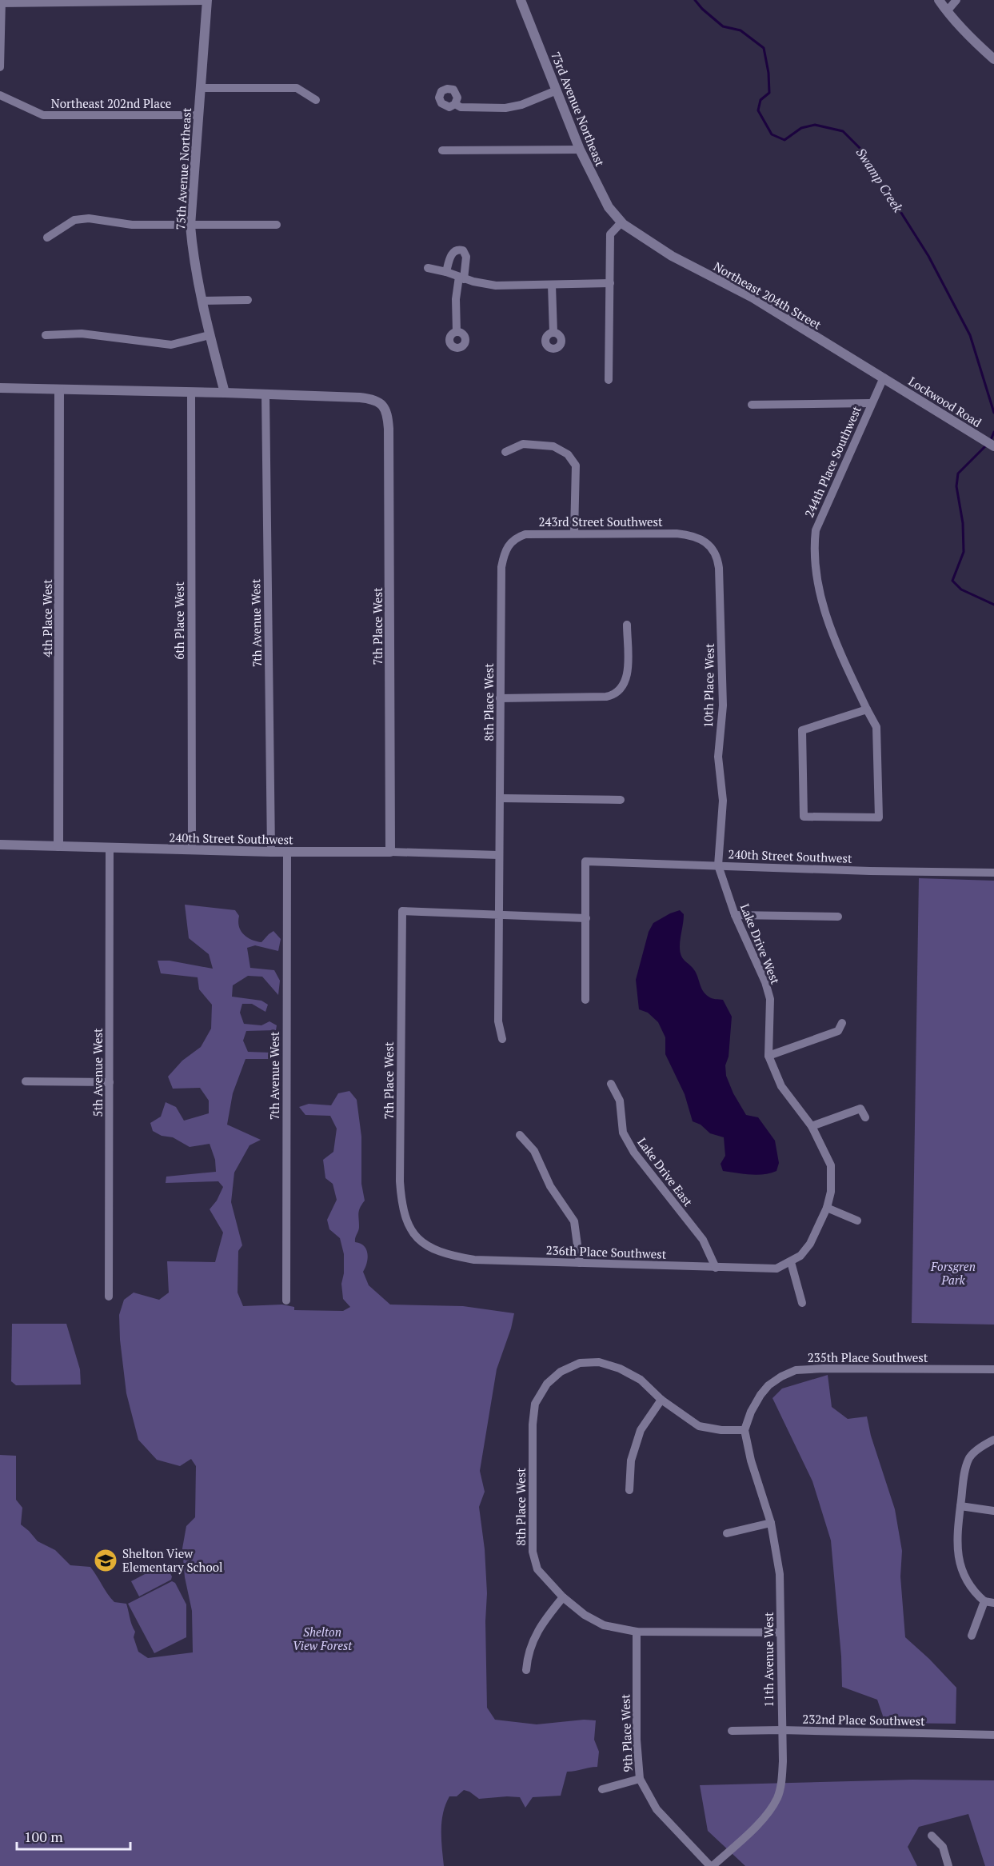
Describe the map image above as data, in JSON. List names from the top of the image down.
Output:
{
  "streets": {
    "street": [
      "Northeast 202nd Place",
      "73rd Avenue Northeast",
      "75th Avenue Northeast",
      "Northeast 204th Street",
      "Lockwood Road",
      "244th Place Southwest",
      "243rd Street Southwest",
      "4th Place West",
      "6th Place West",
      "7th Avenue West",
      "7th Place West",
      "10th Place West",
      "8th Place West",
      "240th Street Southwest",
      "Lake Drive West",
      "5th Avenue West",
      "Lake Drive East",
      "236th Place Southwest",
      "235th Place Southwest",
      "11th Avenue West",
      "232nd Place Southwest",
      "9th Place West"
    ]
  },
  "crossings": [
    ["Northeast 202nd Place", "75th Avenue Northeast"],
    ["73rd Avenue Northeast", "Northeast 204th Street"],
    ["Northeast 204th Street", "Lockwood Road"],
    ["Northeast 204th Street", "244th Place Southwest"],
    ["Lockwood Road", "244th Place Southwest"],
    ["243rd Street Southwest", "10th Place West"],
    ["243rd Street Southwest", "8th Place West"],
    ["4th Place West", "240th Street Southwest"],
    ["6th Place West", "240th Street Southwest"],
    ["7th Avenue West", "7th Place West"],
    ["7th Avenue West", "240th Street Southwest"],
    ["7th Place West", "8th Place West"],
    ["7th Place West", "240th Street Southwest"],
    ["7th Place West", "236th Place Southwest"],
    ["10th Place West", "240th Street Southwest"],
    ["10th Place West", "Lake Drive West"],
    ["8th Place West", "240th Street Southwest"],
    ["8th Place West", "11th Avenue West"],
    ["8th Place West", "9th Place West"],
    ["240th Street Southwest", "Lake Drive West"],
    ["240th Street Southwest", "5th Avenue West"],
    ["Lake Drive West", "236th Place Southwest"],
    ["Lake Drive East", "236th Place Southwest"],
    ["235th Place Southwest", "11th Avenue West"],
    ["11th Avenue West", "232nd Place Southwest"],
    ["11th Avenue West", "9th Place West"]
  ],
  "water": ["Swamp Creek"],
  "parks": ["Forsgren Park", "Shelton View Forest"],
  "places": {
    "school or university": ["Shelton View Elementary School"]
  },
  "scale_bar": "100 m"
}
